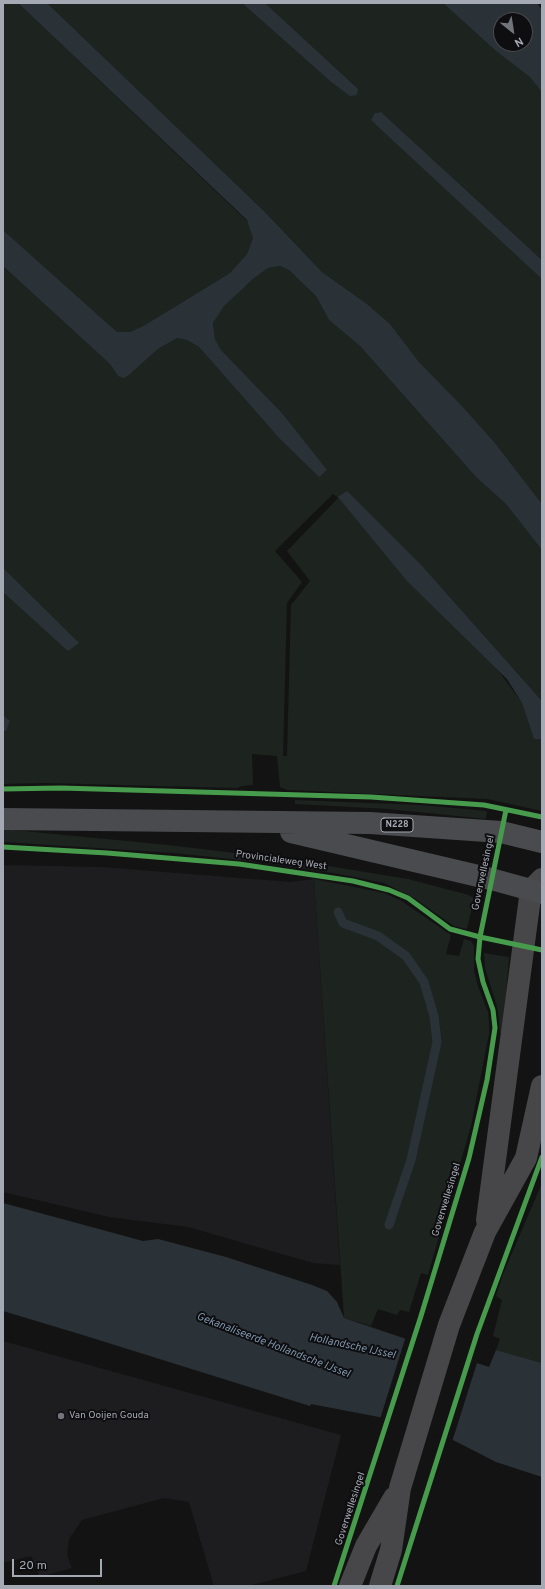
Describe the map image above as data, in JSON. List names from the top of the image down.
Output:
{
  "streets": {
    "main road": ["N228"],
    "cycle path": ["Provincialeweg West", "Goverwellesingel"]
  },
  "water": ["Gekanaliseerde Hollandsche IJssel", "Hollandsche IJssel"],
  "places": ["Van Ooijen Gouda"],
  "scale_bar": "20 m",
  "north": "bottom right"
}
